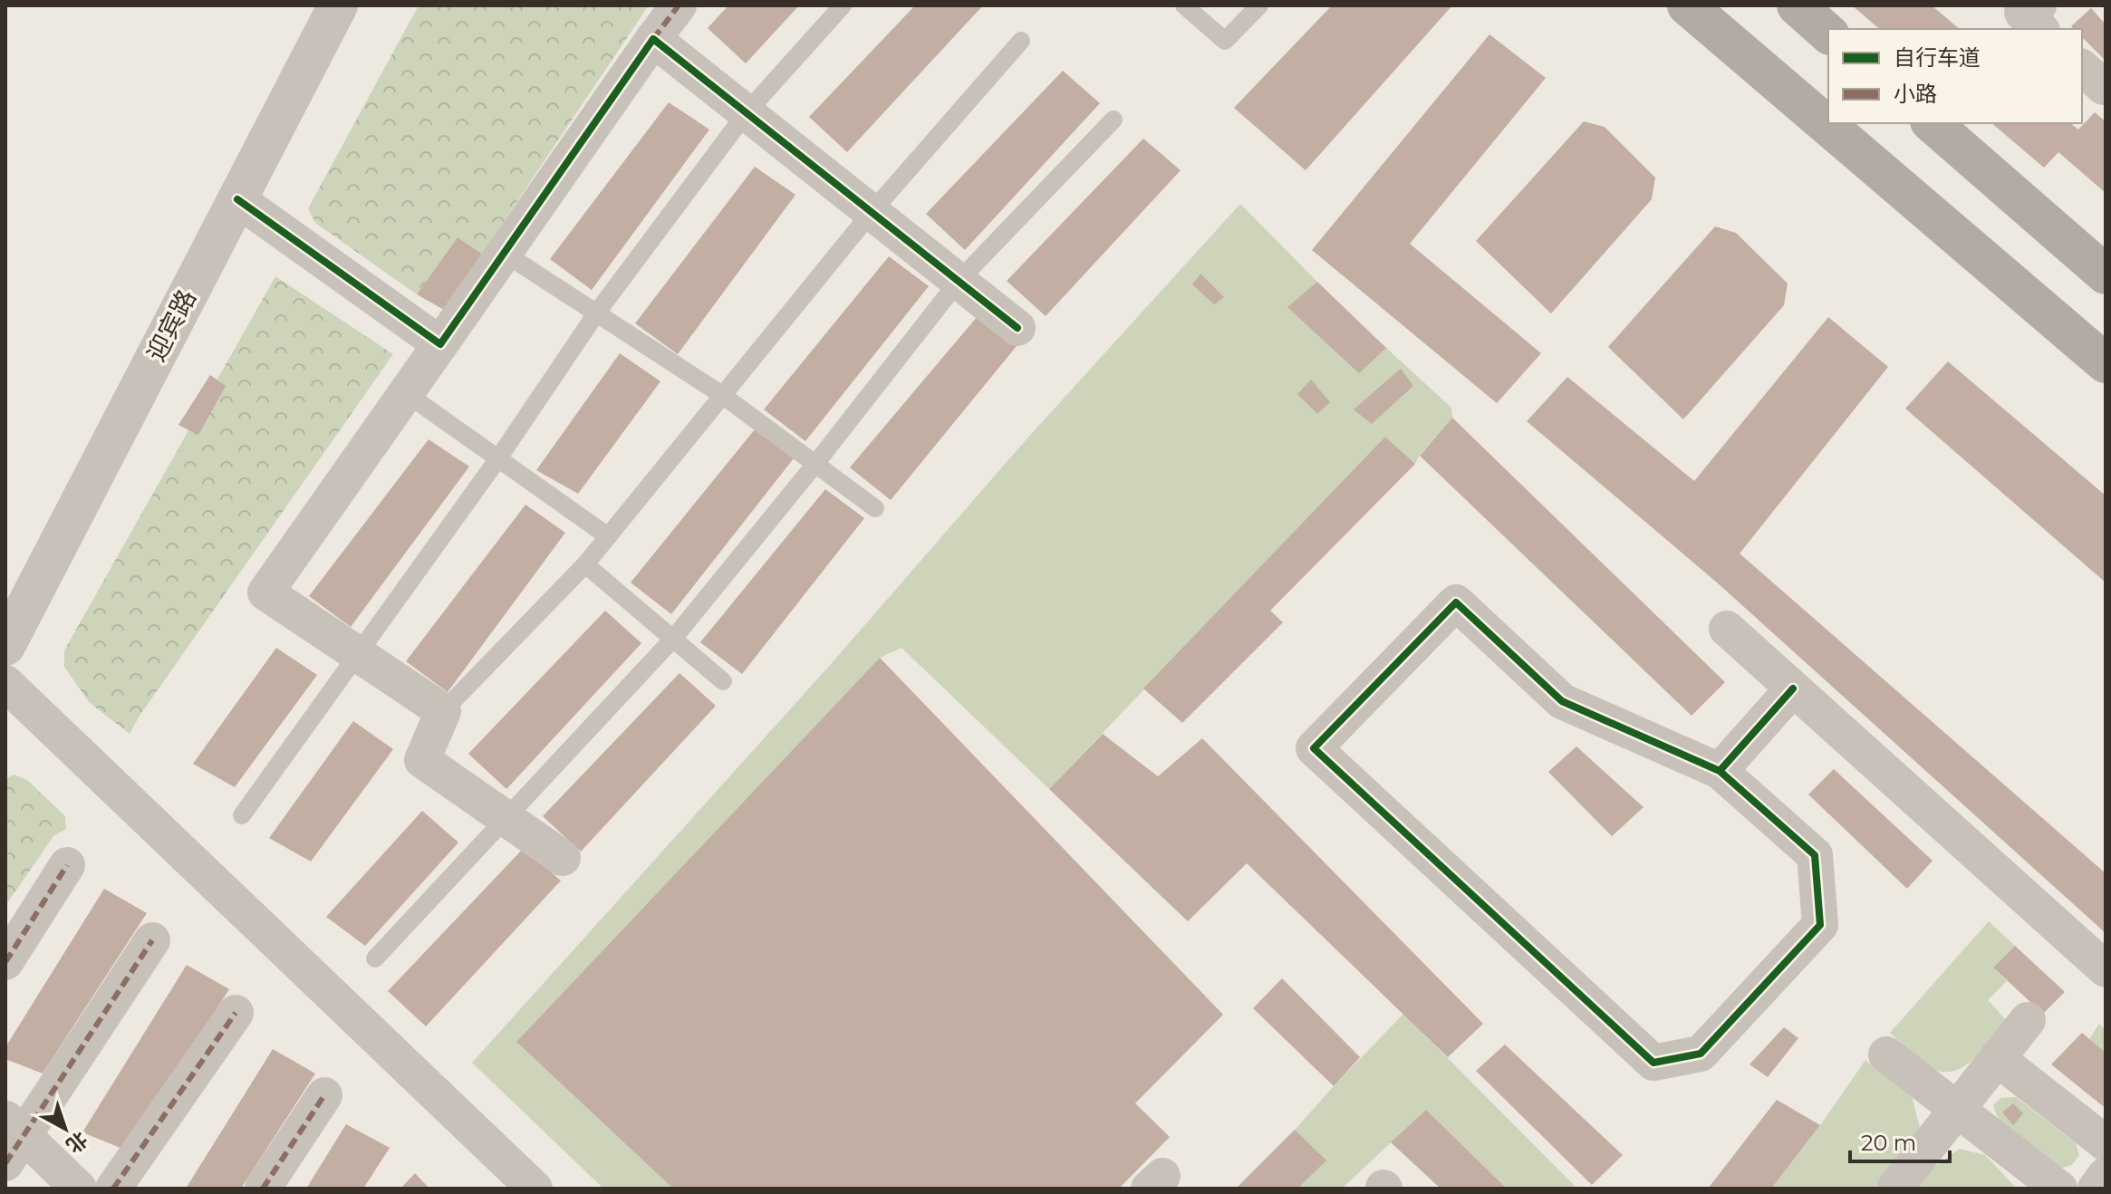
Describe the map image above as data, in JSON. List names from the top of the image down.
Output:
{
  "streets": {
    "street": ["迎宾路"]
  },
  "legend": ["自行车道", "小路"],
  "scale_bar": "20 m",
  "north": "bottom right"
}
